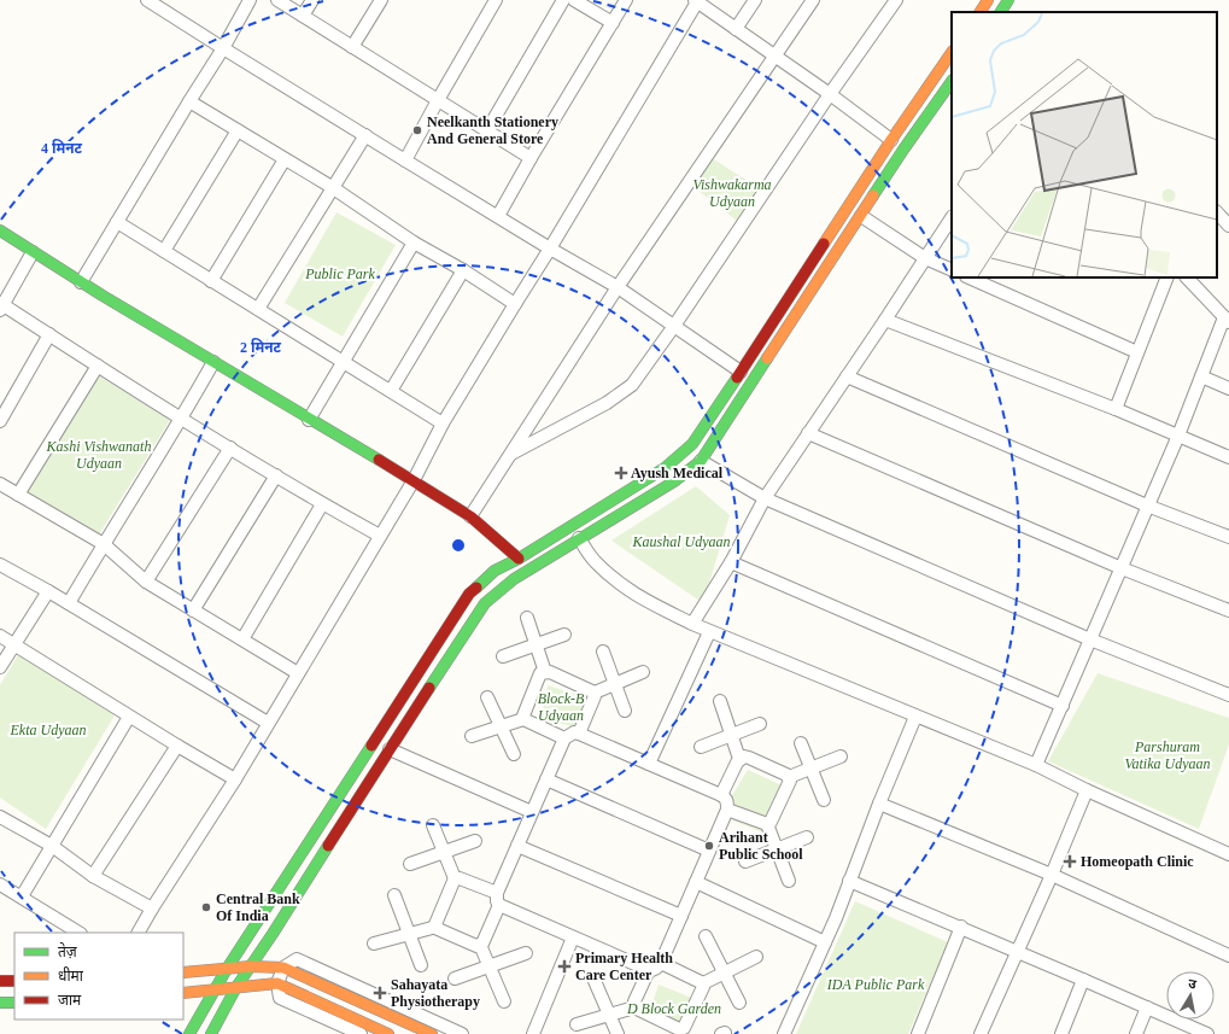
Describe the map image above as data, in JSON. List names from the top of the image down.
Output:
{
  "parks": [
    "Vishwakarma Udyaan",
    "Public Park",
    "Kashi Vishwanath Udyaan",
    "Kaushal Udyaan",
    "Block-B Udyaan",
    "Ekta Udyaan",
    "Parshuram Vatika Udyaan",
    "IDA Public Park",
    "D Block Garden"
  ],
  "places": {
    "other": ["Neelkanth Stationery And General Store", "Arihant Public School", "Central Bank Of India"],
    "health": [
      "Ayush Medical",
      "Homeopath Clinic",
      "Primary Health Care Center",
      "Sahayata Physiotherapy"
    ]
  },
  "legend": ["तेज़", "धीमा", "जाम"],
  "north": "top",
  "rings": ["4 मिनट", "2 मिनट"]
}
